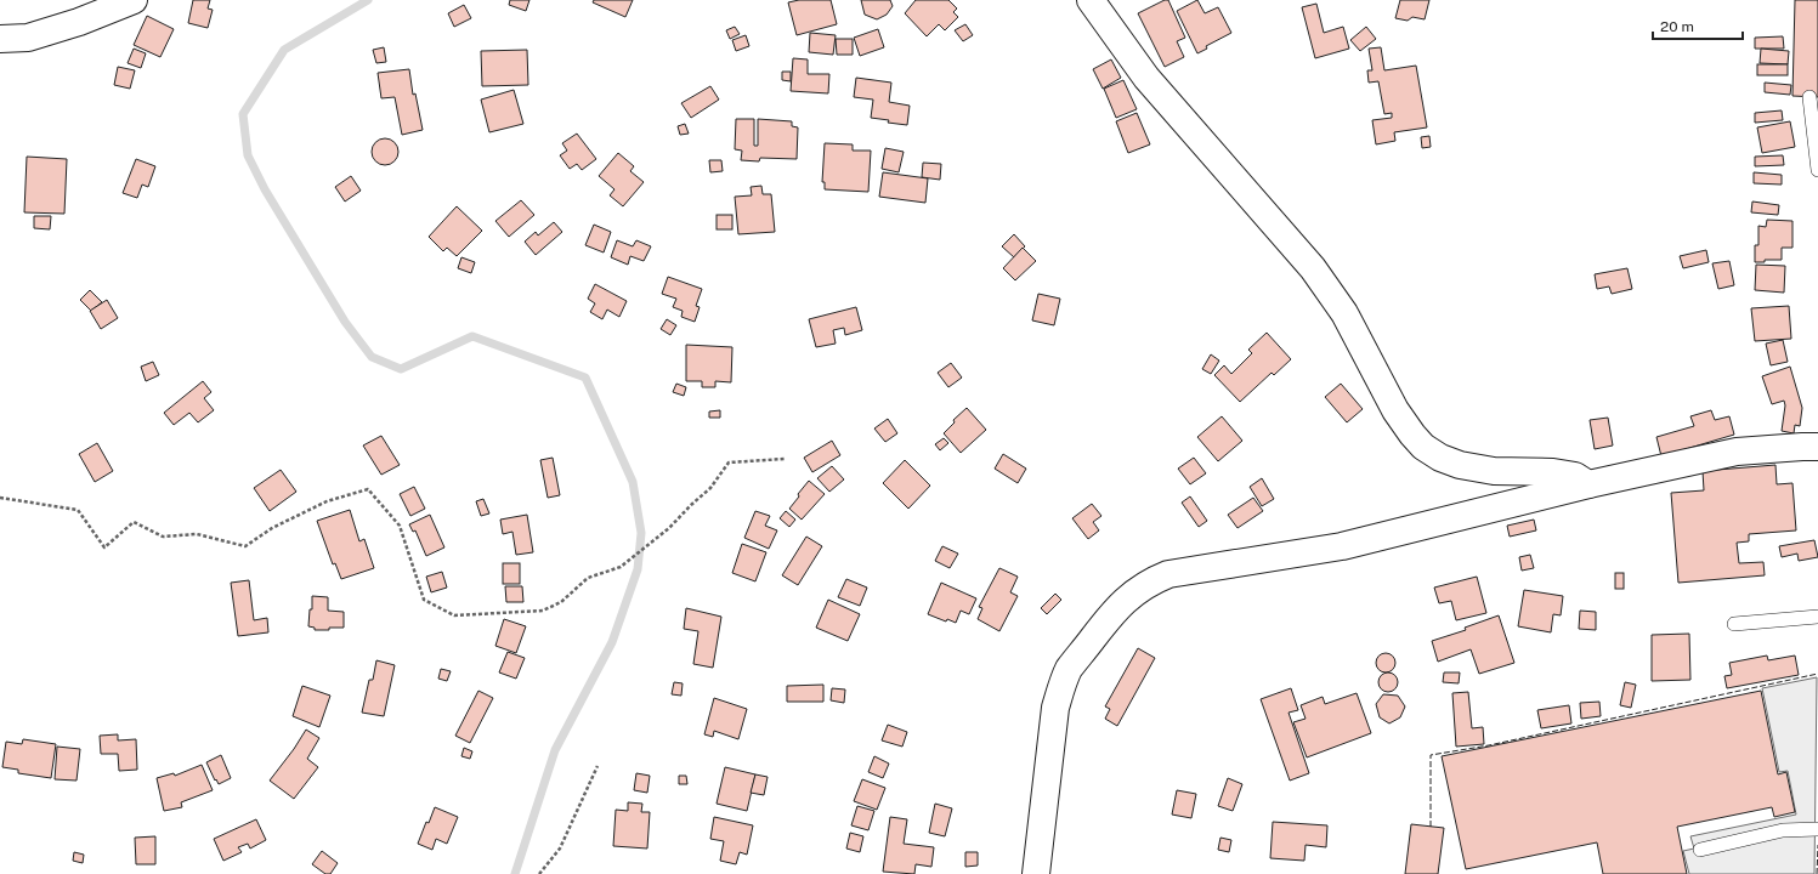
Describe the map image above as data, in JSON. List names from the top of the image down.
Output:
{
  "scale_bar": "20 m"
}
